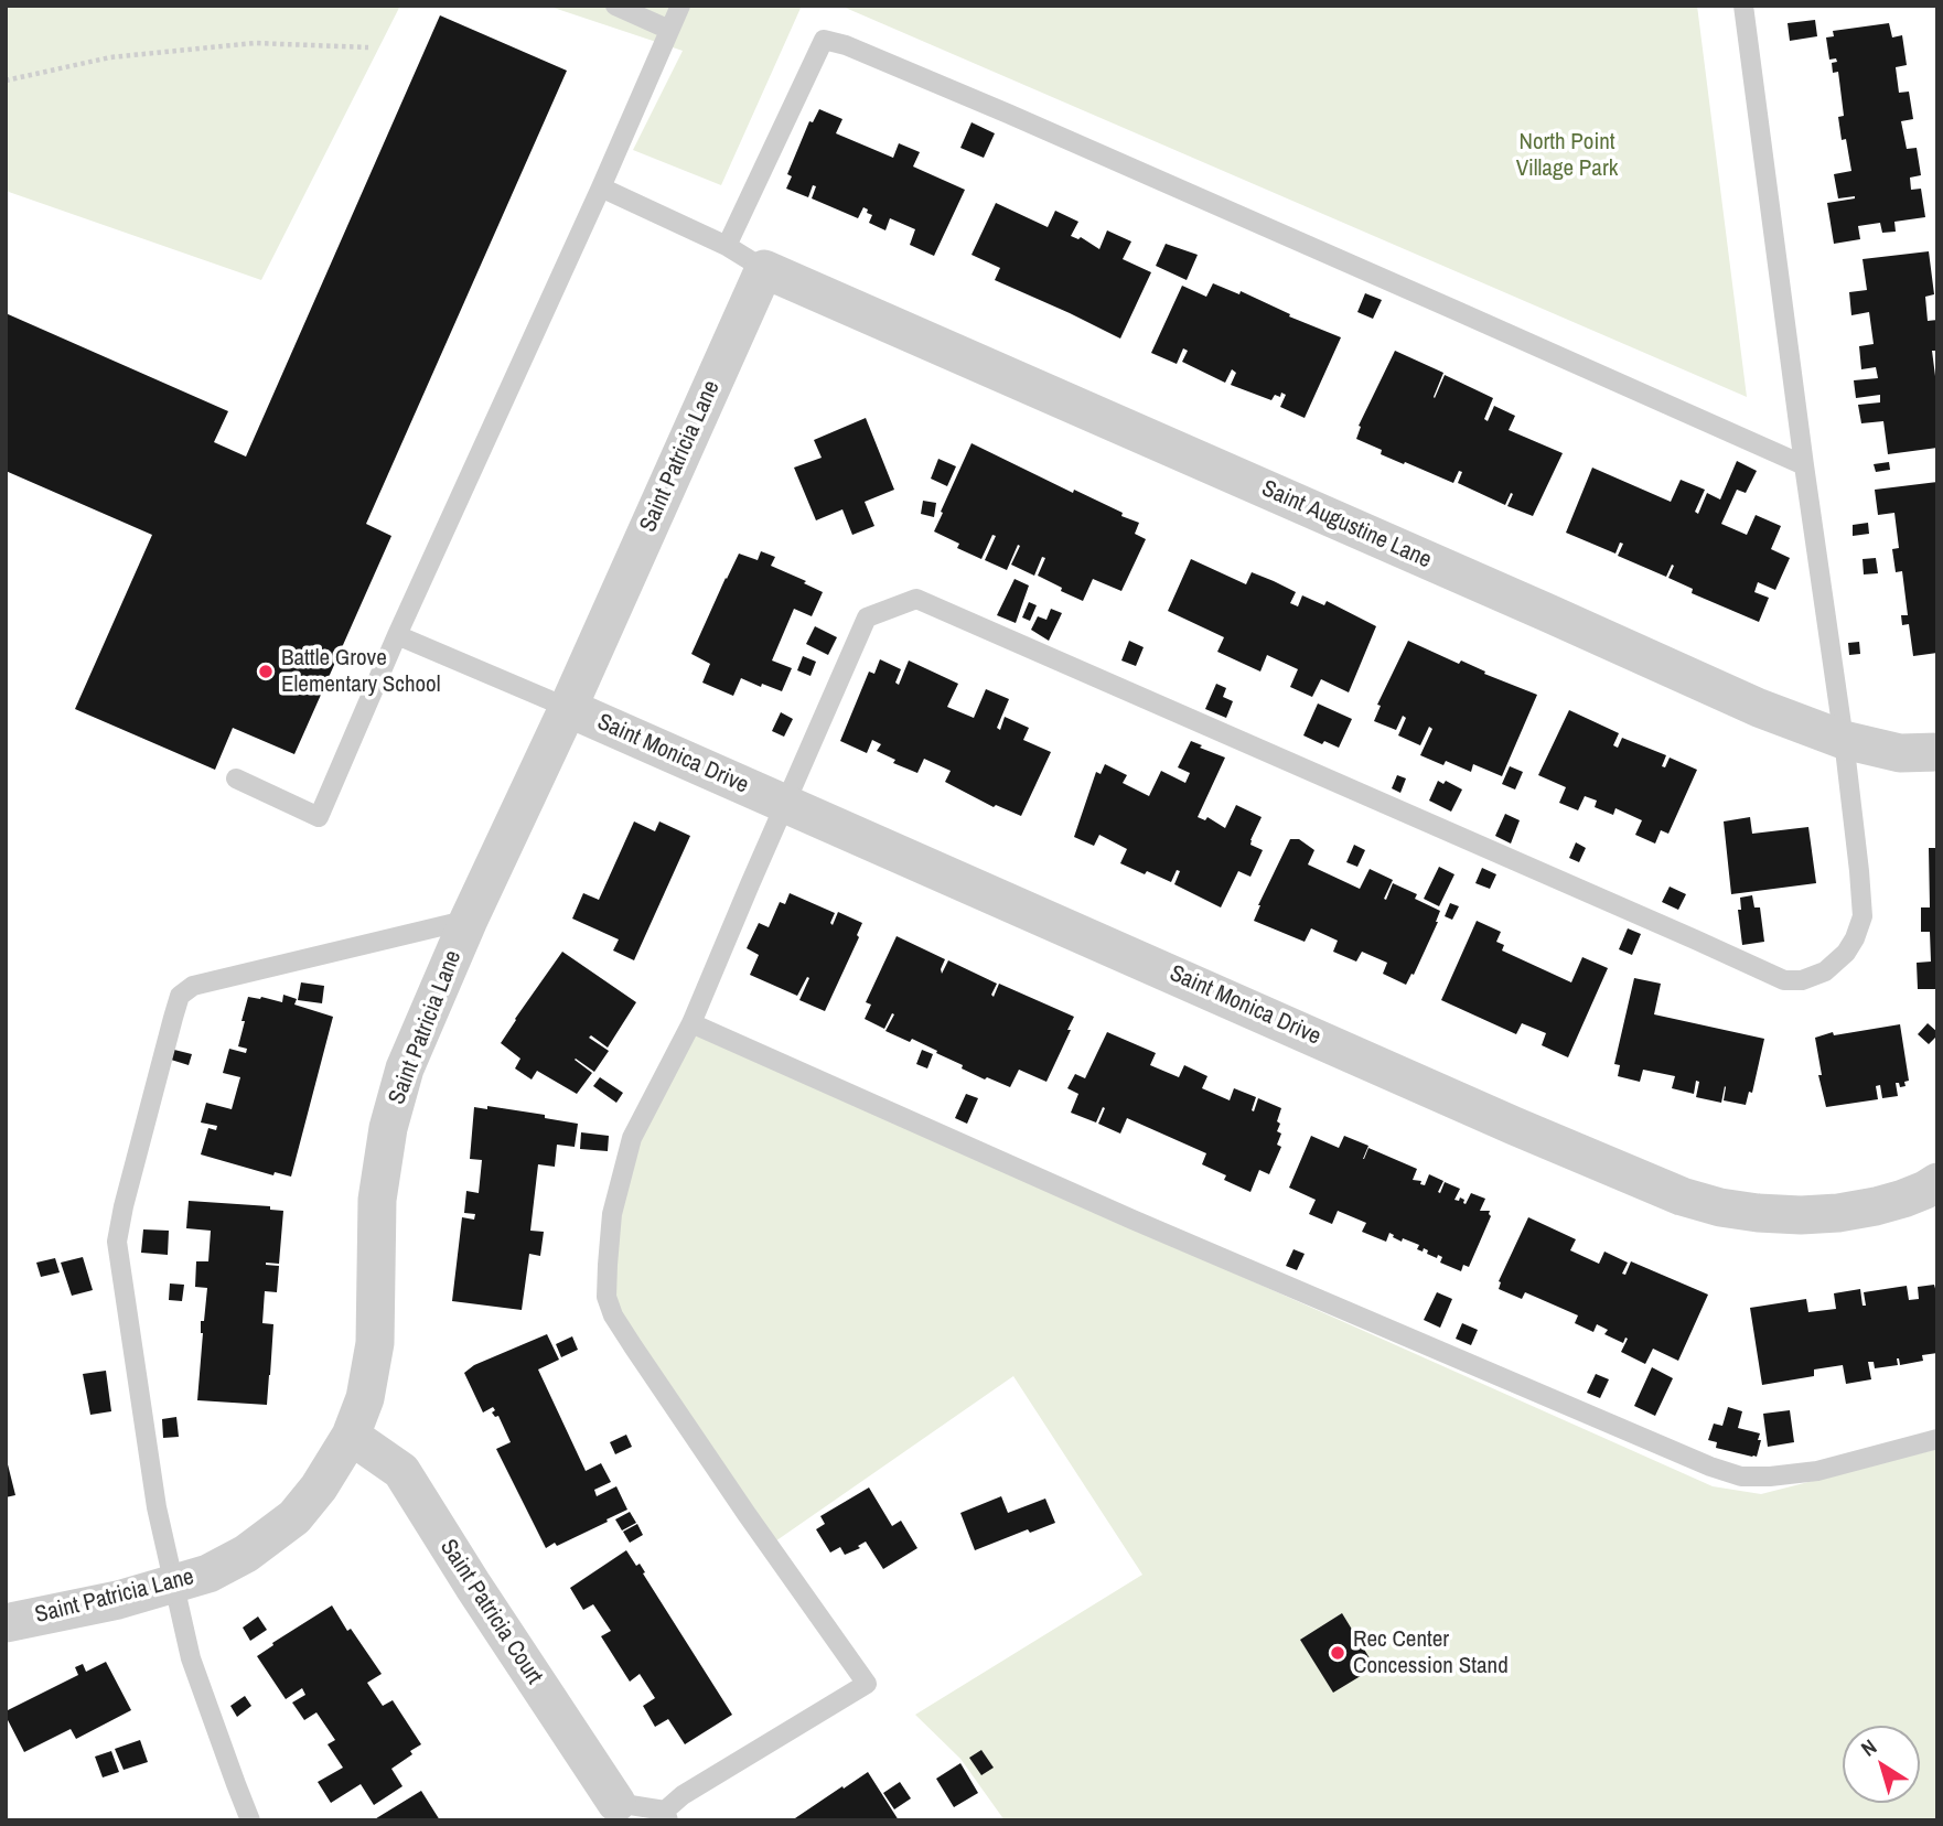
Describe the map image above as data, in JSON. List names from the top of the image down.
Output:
{
  "streets": {
    "street": [
      "Saint Patricia Lane",
      "Saint Augustine Lane",
      "Saint Monica Drive",
      "Saint Patricia Court"
    ]
  },
  "crossings": [
    ["Saint Patricia Lane", "Saint Augustine Lane"],
    ["Saint Patricia Lane", "Saint Monica Drive"],
    ["Saint Patricia Lane", "Saint Patricia Court"]
  ],
  "parks": ["North Point Village Park"],
  "places": ["Battle Grove Elementary School", "Rec Center Concession Stand"],
  "north": "top left"
}
